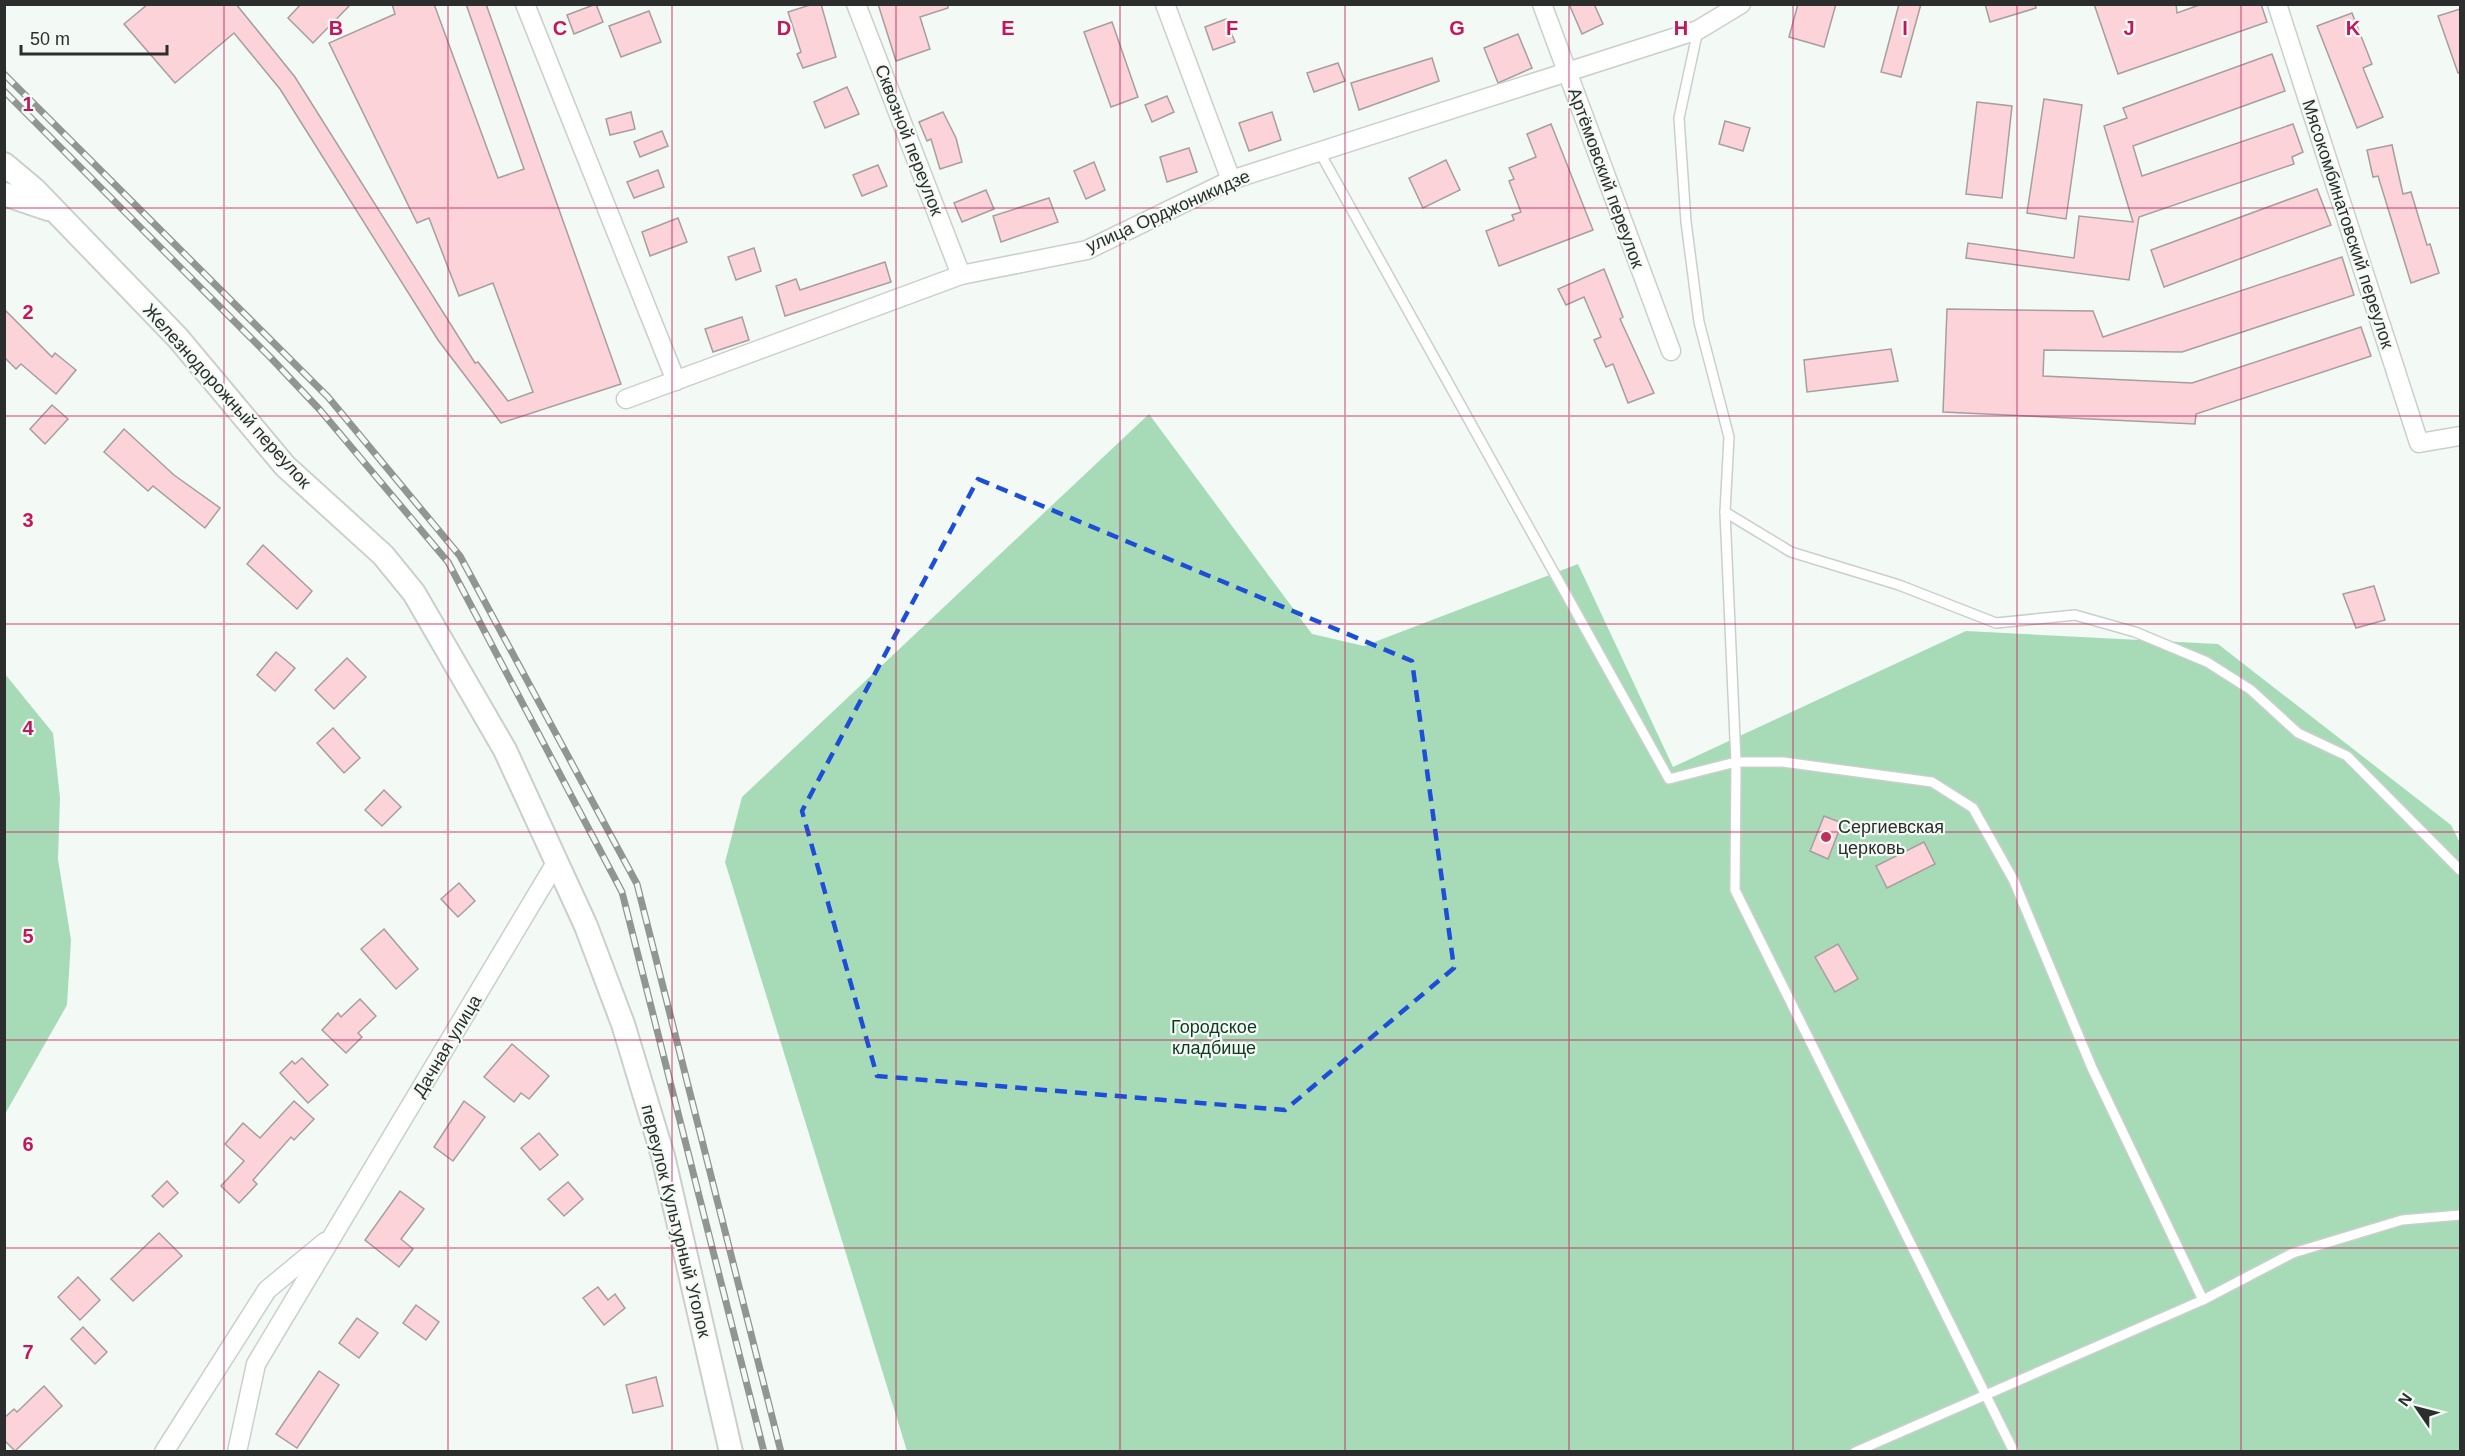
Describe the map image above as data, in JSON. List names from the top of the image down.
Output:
{
  "streets": {
    "street": [
      "Сквозной переулок",
      "Артёмовский переулок",
      "улица Орджоникидзе",
      "Мясокомбинатовский переулок",
      "Железнодорожный переулок",
      "Дачная улица",
      "переулок Культурный Уголок"
    ]
  },
  "crossings": [
    ["Сквозной переулок", "улица Орджоникидзе"],
    ["Артёмовский переулок", "улица Орджоникидзе"],
    ["Железнодорожный переулок", "Дачная улица"],
    ["Железнодорожный переулок", "переулок Культурный Уголок"],
    ["Дачная улица", "переулок Культурный Уголок"]
  ],
  "parks": ["Городское кладбище"],
  "places": ["Сергиевская церковь"],
  "scale_bar": "50 m",
  "north": "top left",
  "grid": {
    "columns": [
      "B",
      "C",
      "D",
      "E",
      "F",
      "G",
      "H",
      "I",
      "J",
      "K"
    ],
    "rows": [
      "1",
      "2",
      "3",
      "4",
      "5",
      "6",
      "7"
    ]
  }
}
